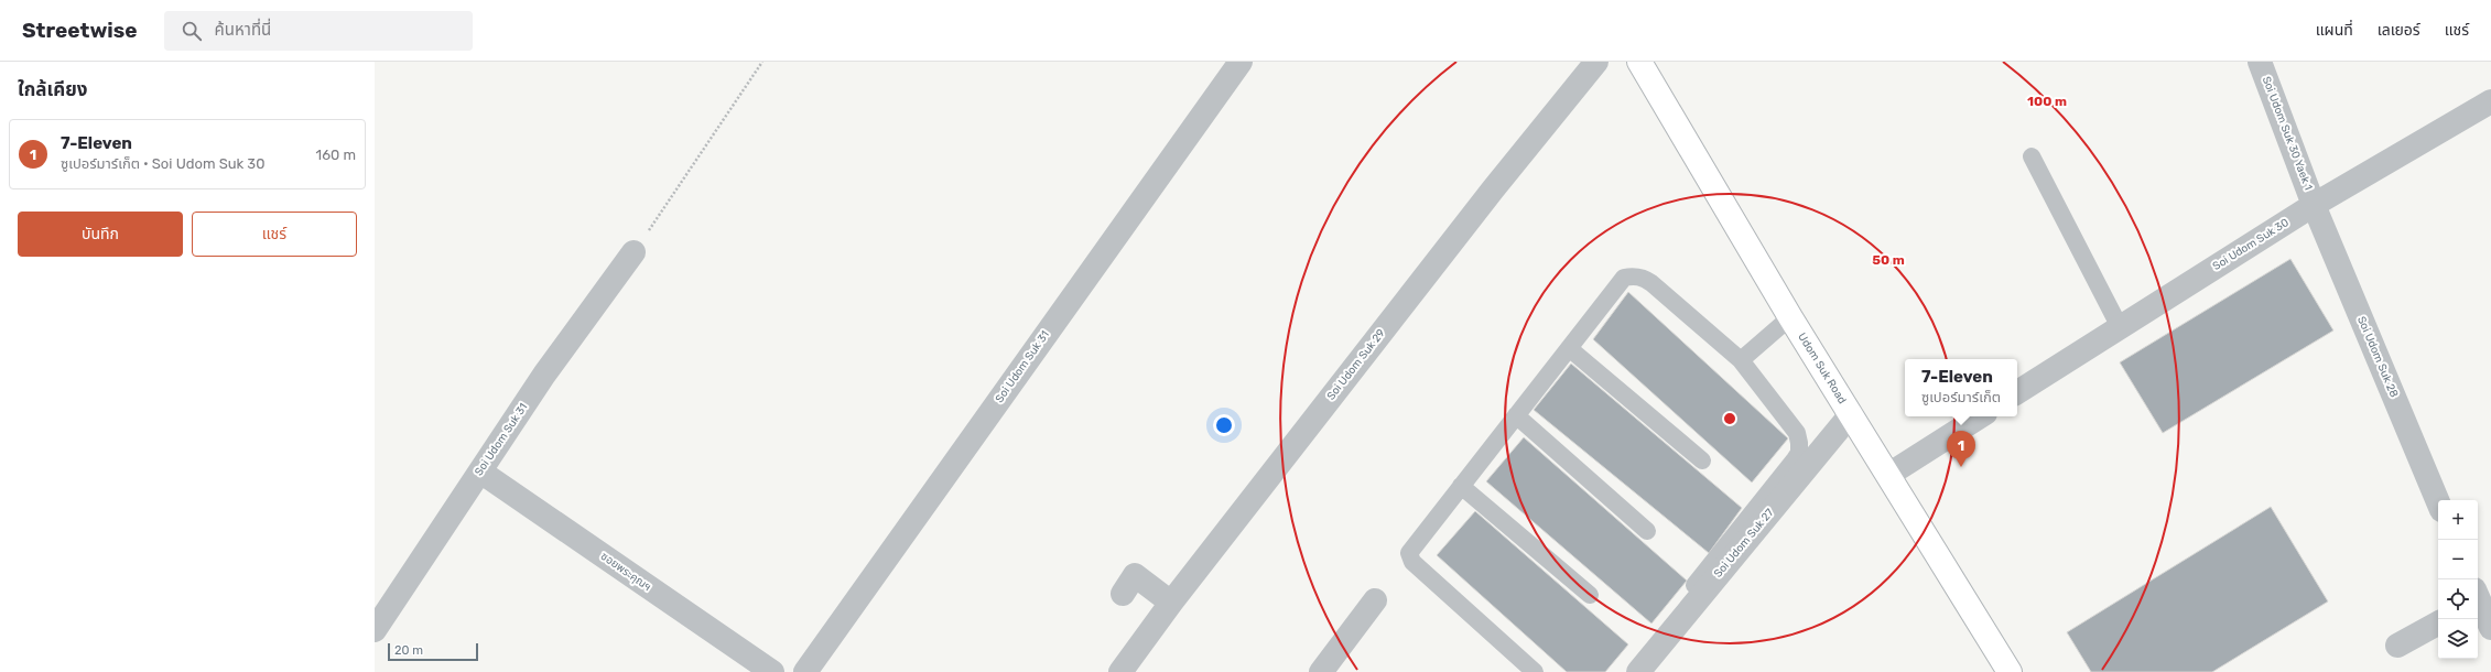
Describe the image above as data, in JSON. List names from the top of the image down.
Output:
{
  "streets": {
    "main road": ["Udom Suk Road"],
    "street": [
      "Soi Udom Suk 30 Yaek 1",
      "Soi Udom Suk 30",
      "Soi Udom Suk 28",
      "Soi Udom Suk 29",
      "Soi Udom Suk 31",
      "Soi Udom Suk 27",
      "ซอยพระคุณฯ"
    ]
  },
  "crossings": [
    ["Soi Udom Suk 30 Yaek 1", "Soi Udom Suk 30"],
    ["Soi Udom Suk 30 Yaek 1", "Soi Udom Suk 28"],
    ["Soi Udom Suk 30", "Soi Udom Suk 28"],
    ["Soi Udom Suk 31", "ซอยพระคุณฯ"],
    ["Udom Suk Road", "Soi Udom Suk 27"]
  ],
  "scale_bar": "20 m",
  "page": {
    "header": "Streetwise",
    "search": "ค้นหาที่นี่",
    "nav": ["แผนที่", "เลเยอร์", "แชร์"],
    "heading": "ใกล้เคียง",
    "list": [
      {
        "mark": "1",
        "name": "7-Eleven",
        "note": "ซูเปอร์มาร์เก็ต · Soi Udom Suk 30",
        "value": "160 m"
      }
    ],
    "buttons": ["บันทึก", "แชร์"],
    "popup": ["7-Eleven", "ซูเปอร์มาร์เก็ต"],
    "pins": "1",
    "map_buttons": ["+", "−"],
    "scale": "20 m"
  },
  "rings": ["100 m", "50 m"]
}
